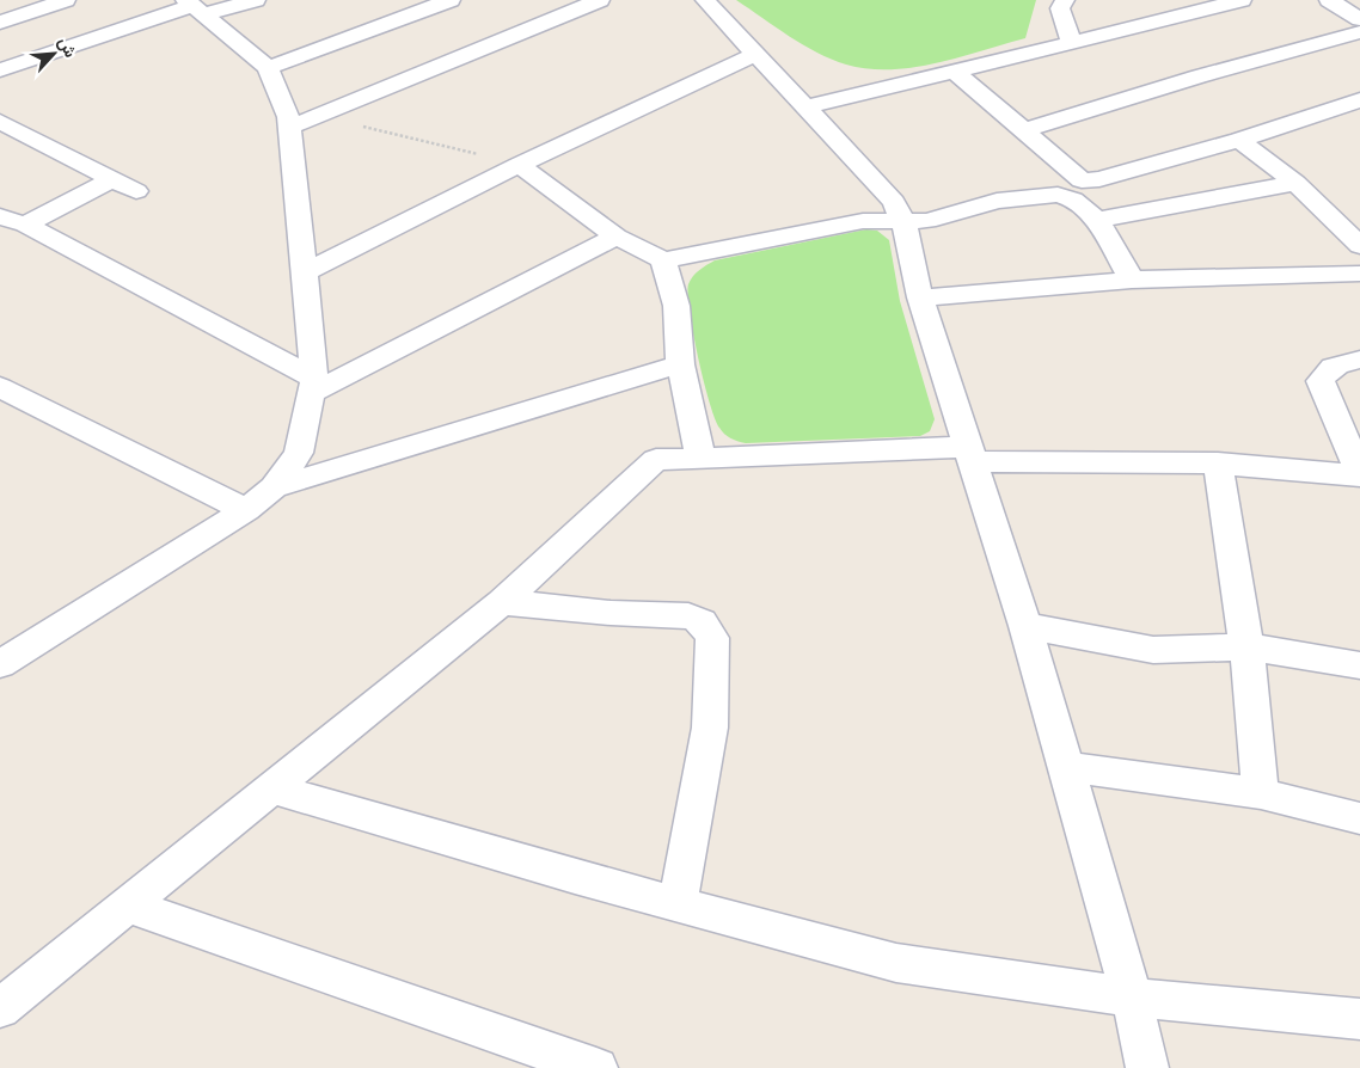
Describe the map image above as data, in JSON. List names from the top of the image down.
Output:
{
  "north": "top right"
}
